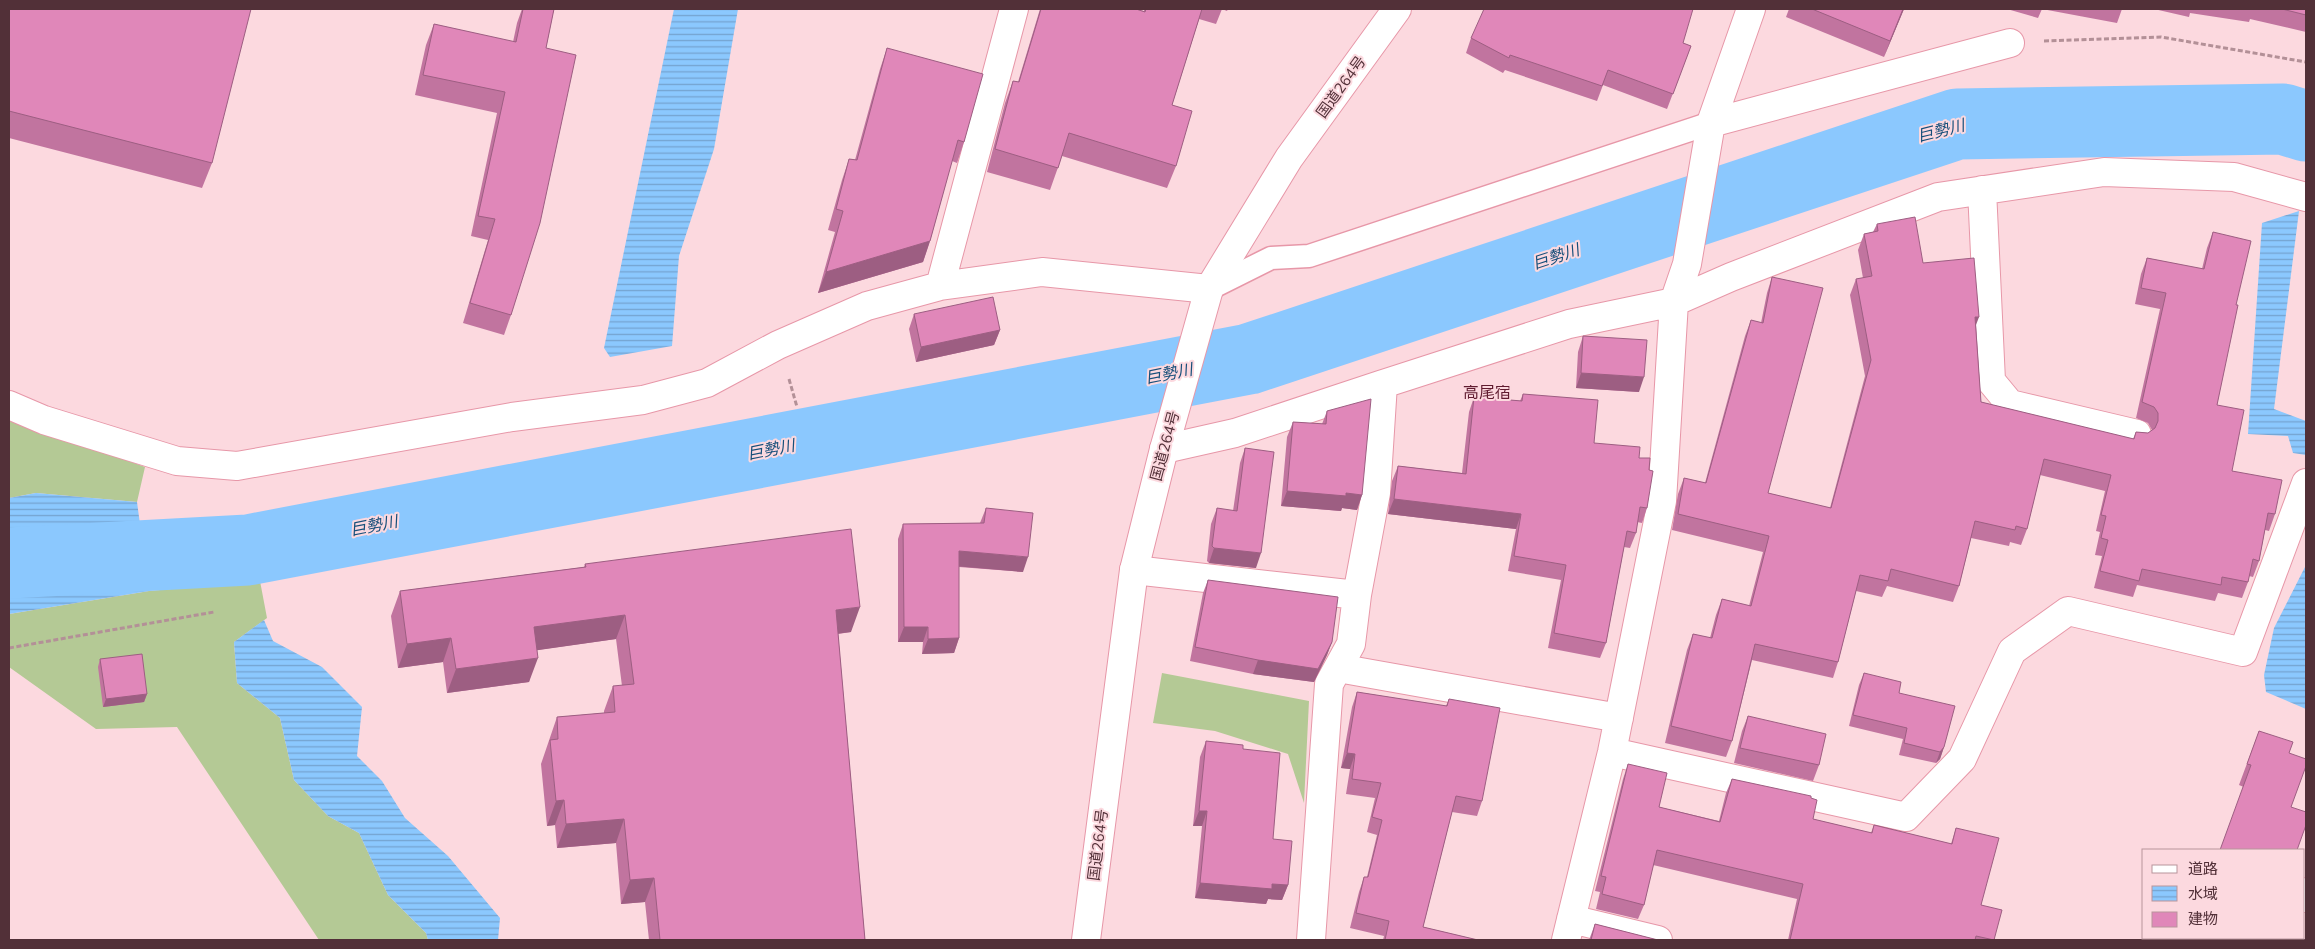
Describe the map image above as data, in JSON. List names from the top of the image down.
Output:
{
  "streets": {
    "main road": ["国道264号"]
  },
  "districts": ["高尾宿"],
  "water": ["巨勢川"],
  "legend": ["道路", "水域", "建物"]
}
